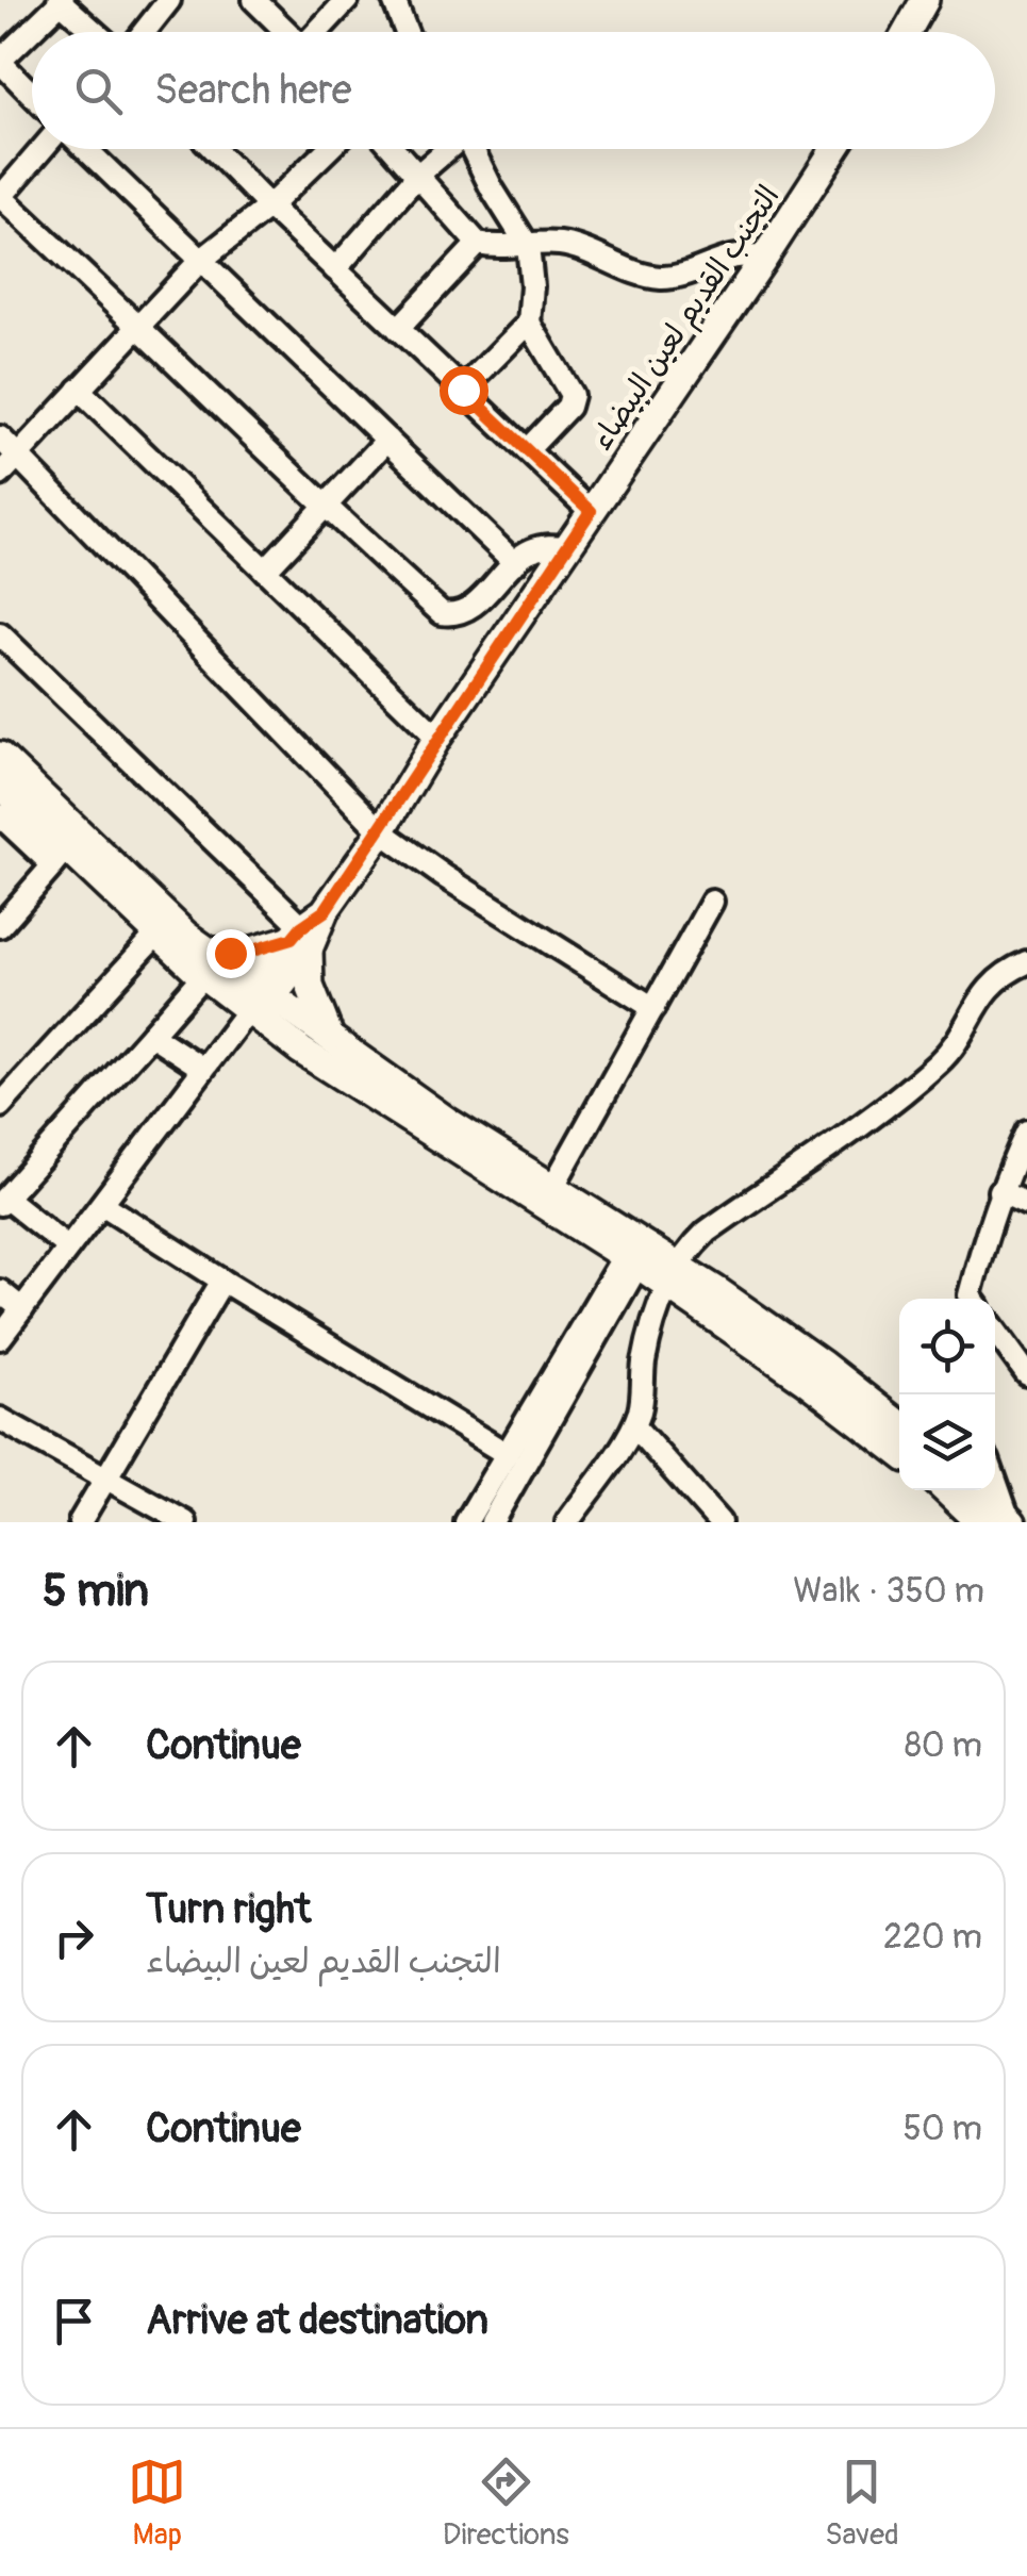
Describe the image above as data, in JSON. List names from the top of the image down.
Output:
{
  "streets": {
    "main road": ["التجنب القديم لعين البيضاء"]
  },
  "page": {
    "search": "Search here",
    "heading": ["5 min", "Walk · 350 m"],
    "list": [
      ["Continue", "80 m"],
      ["Turn right", "التجنب القديم لعين البيضاء", "220 m"],
      ["Continue", "50 m"],
      "Arrive at destination"
    ],
    "nav": ["Map", "Directions", "Saved"]
  }
}
